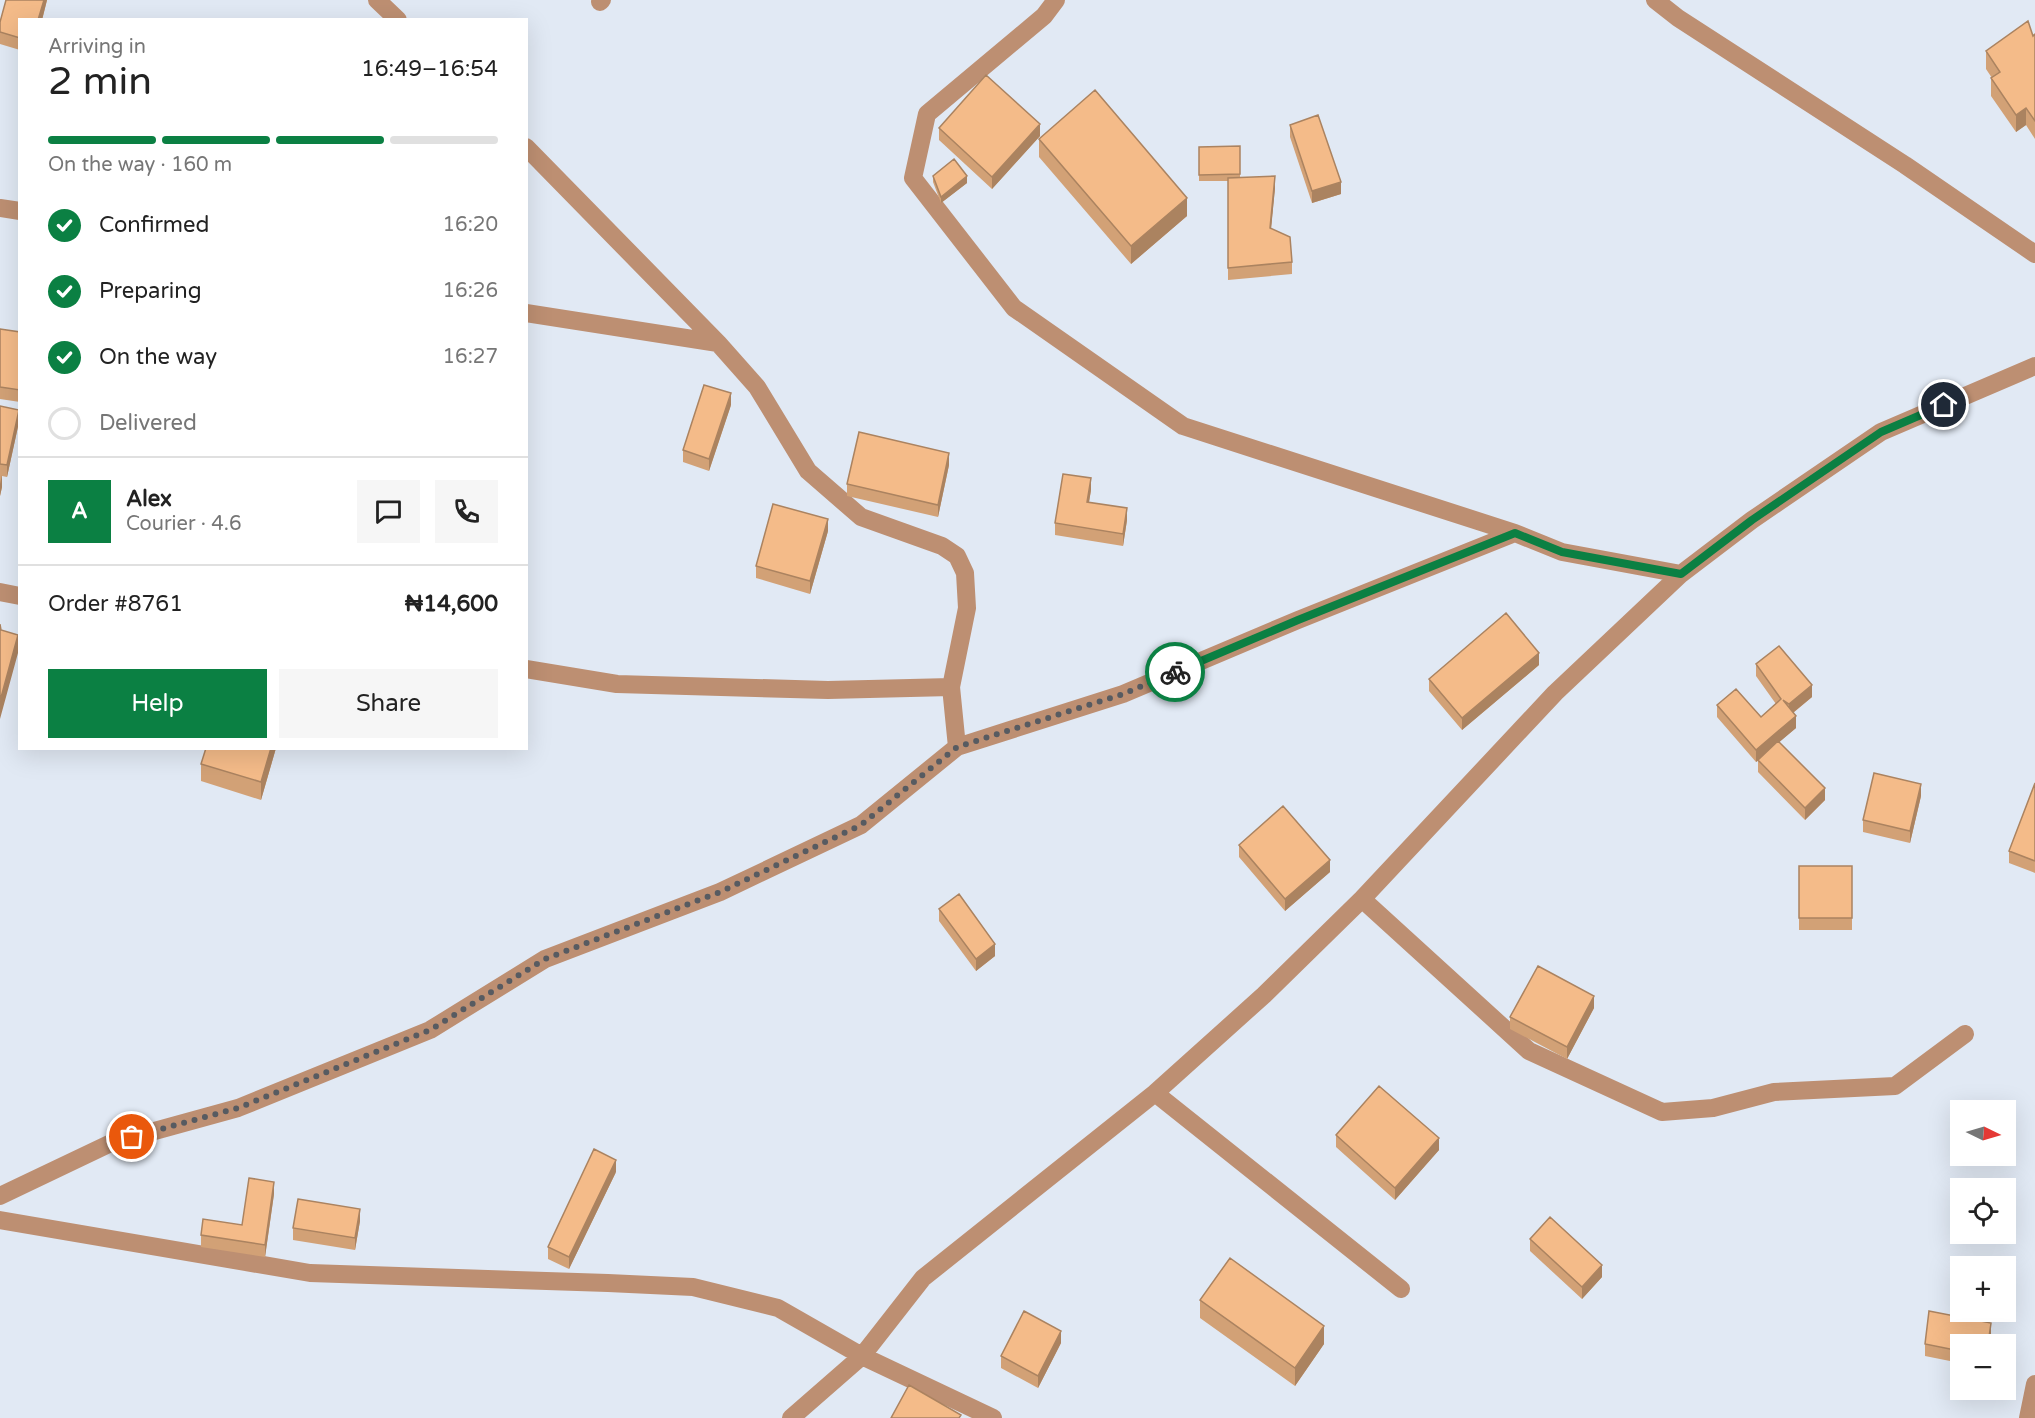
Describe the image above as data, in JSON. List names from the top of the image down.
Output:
{
  "north": "right",
  "page": {
    "heading": ["2 min", "Arriving in", "16:49–16:54"],
    "panel": [
      "Alex",
      "Courier · 4.6",
      "Order #8761",
      "₦14,600"
    ],
    "bar": "On the way · 160 m",
    "list": [
      ["Confirmed", "16:20"],
      ["Preparing", "16:26"],
      ["On the way", "16:27"],
      "Delivered"
    ],
    "round": "A",
    "buttons": ["Help", "Share"],
    "map_buttons": ["+", "−"]
  }
}
